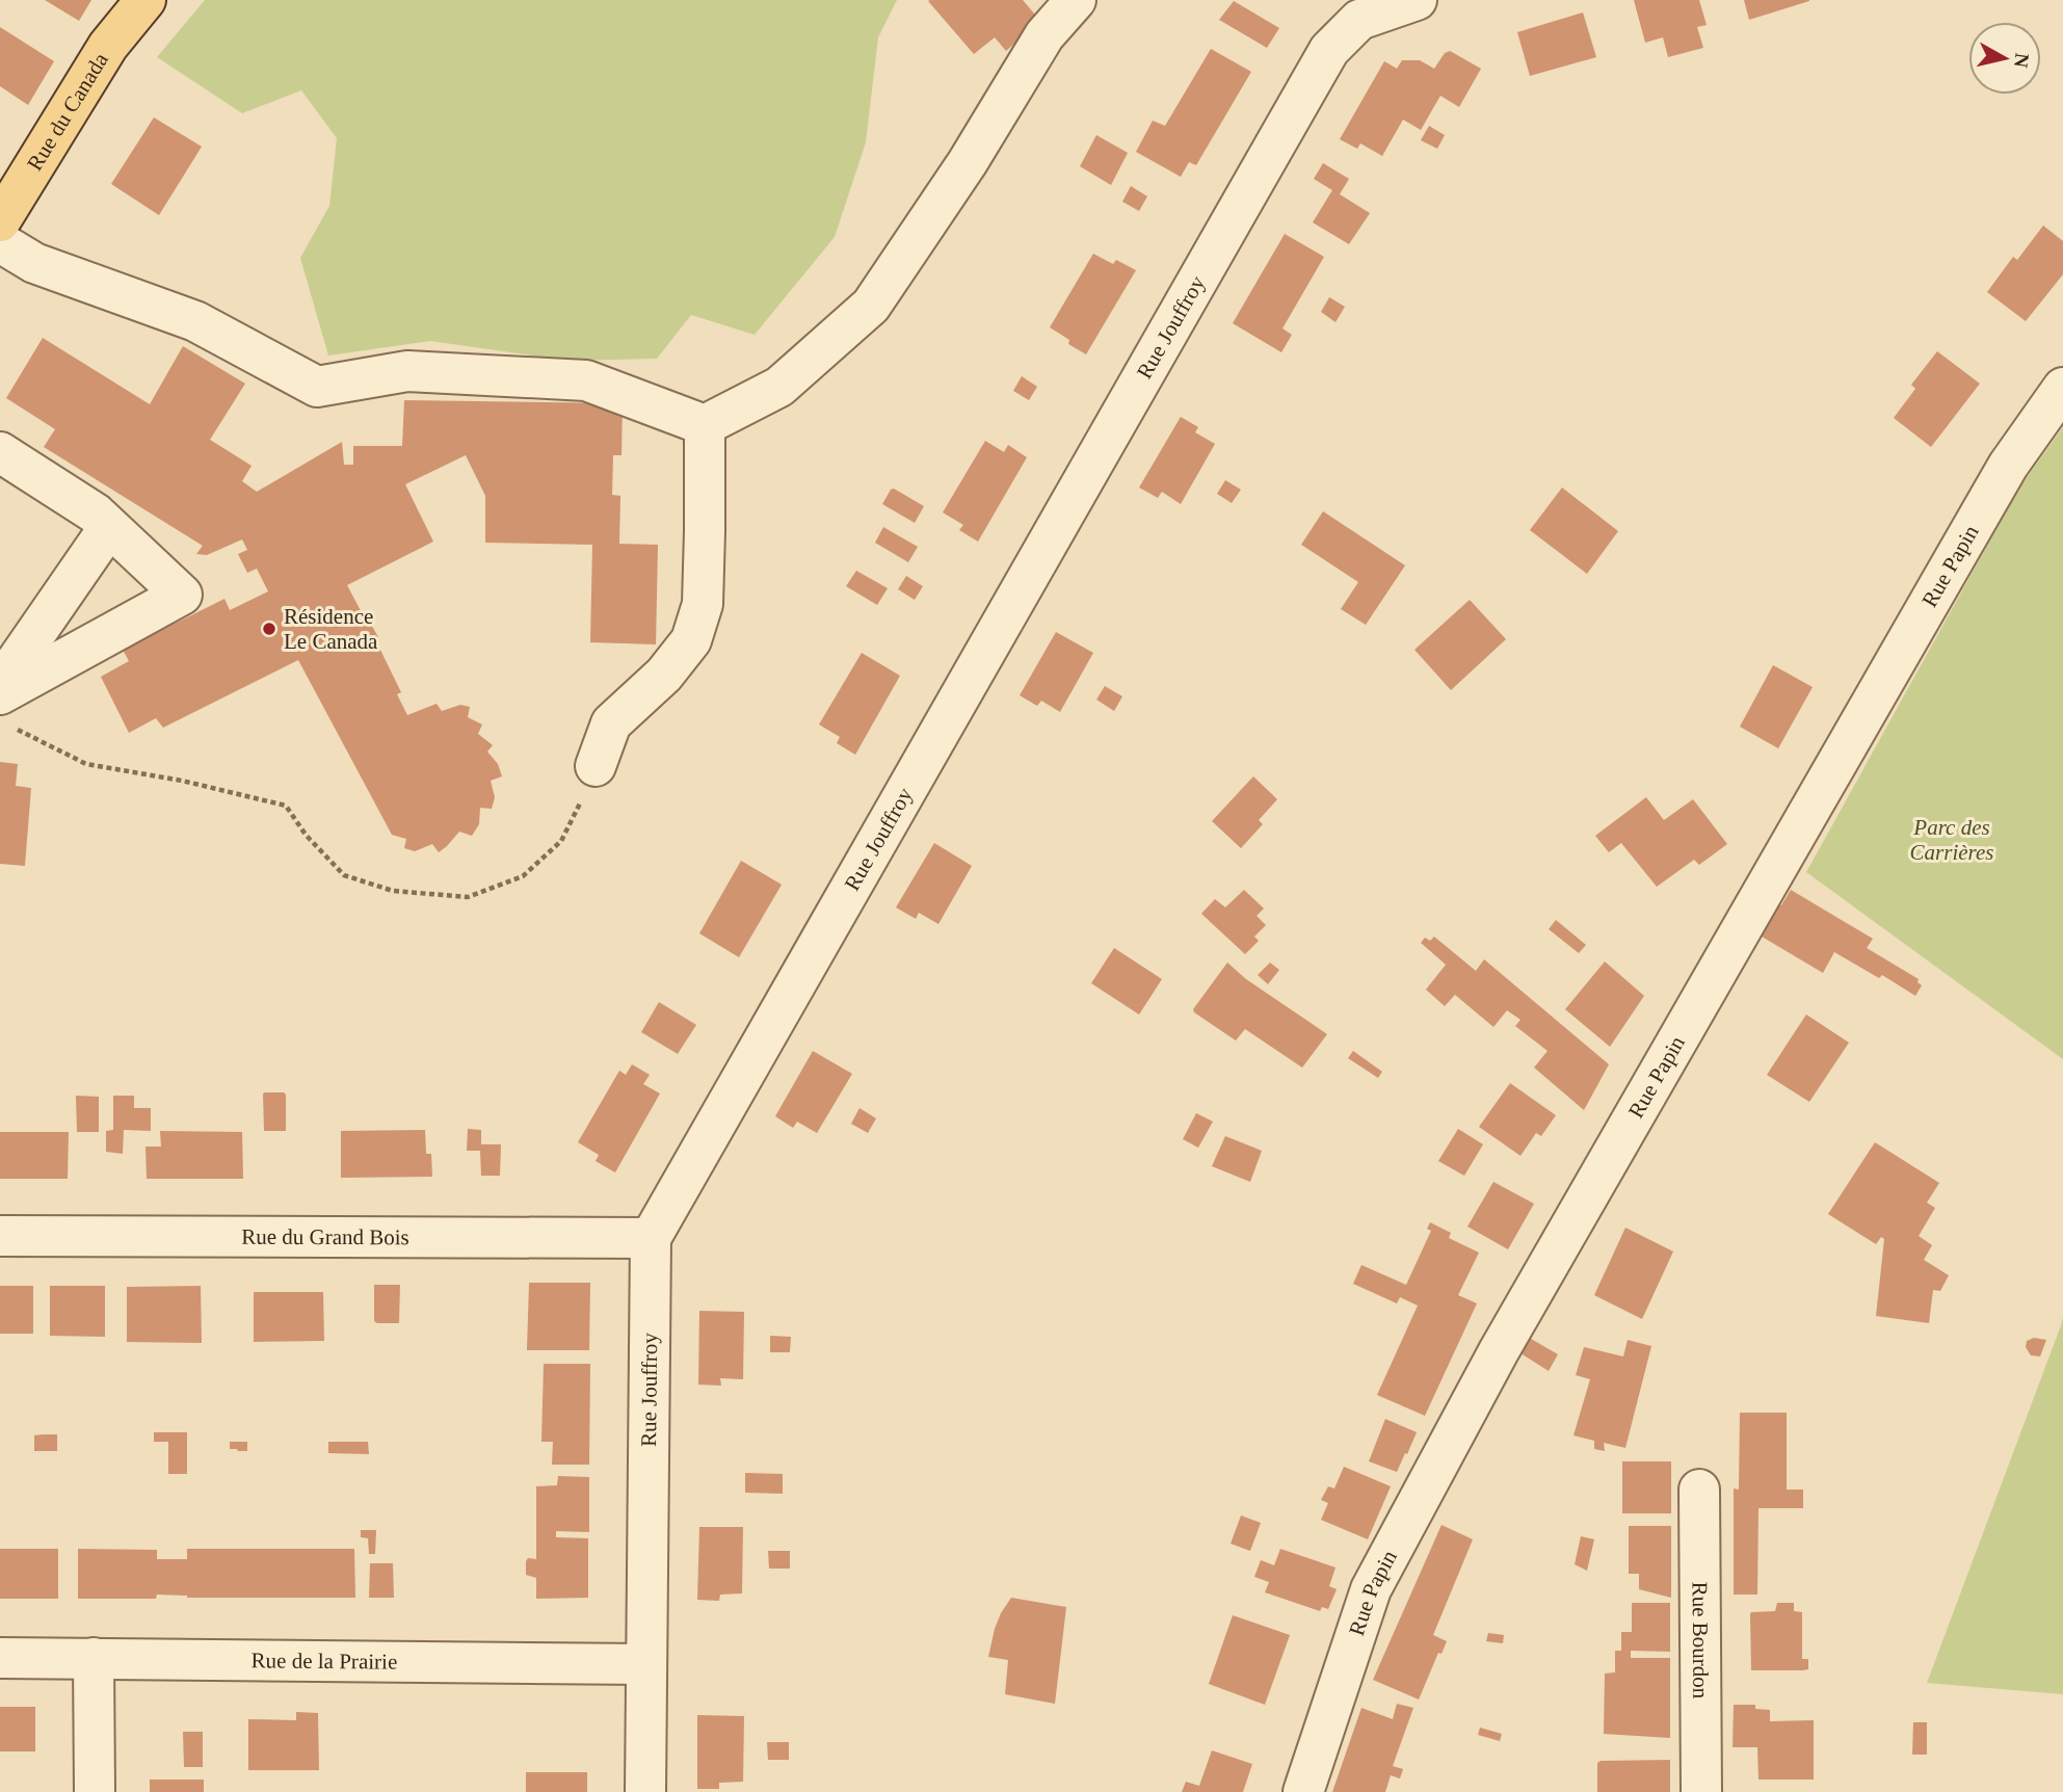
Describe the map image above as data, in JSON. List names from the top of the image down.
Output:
{
  "streets": {
    "main road": ["Rue du Canada"],
    "street": [
      "Rue Jouffroy",
      "Rue Papin",
      "Rue du Grand Bois",
      "Rue Bourdon",
      "Rue de la Prairie"
    ]
  },
  "crossings": [
    ["Rue Jouffroy", "Rue du Grand Bois"],
    ["Rue Jouffroy", "Rue de la Prairie"]
  ],
  "parks": ["Parc des Carrières"],
  "places": ["Résidence Le Canada"],
  "north": "right"
}
